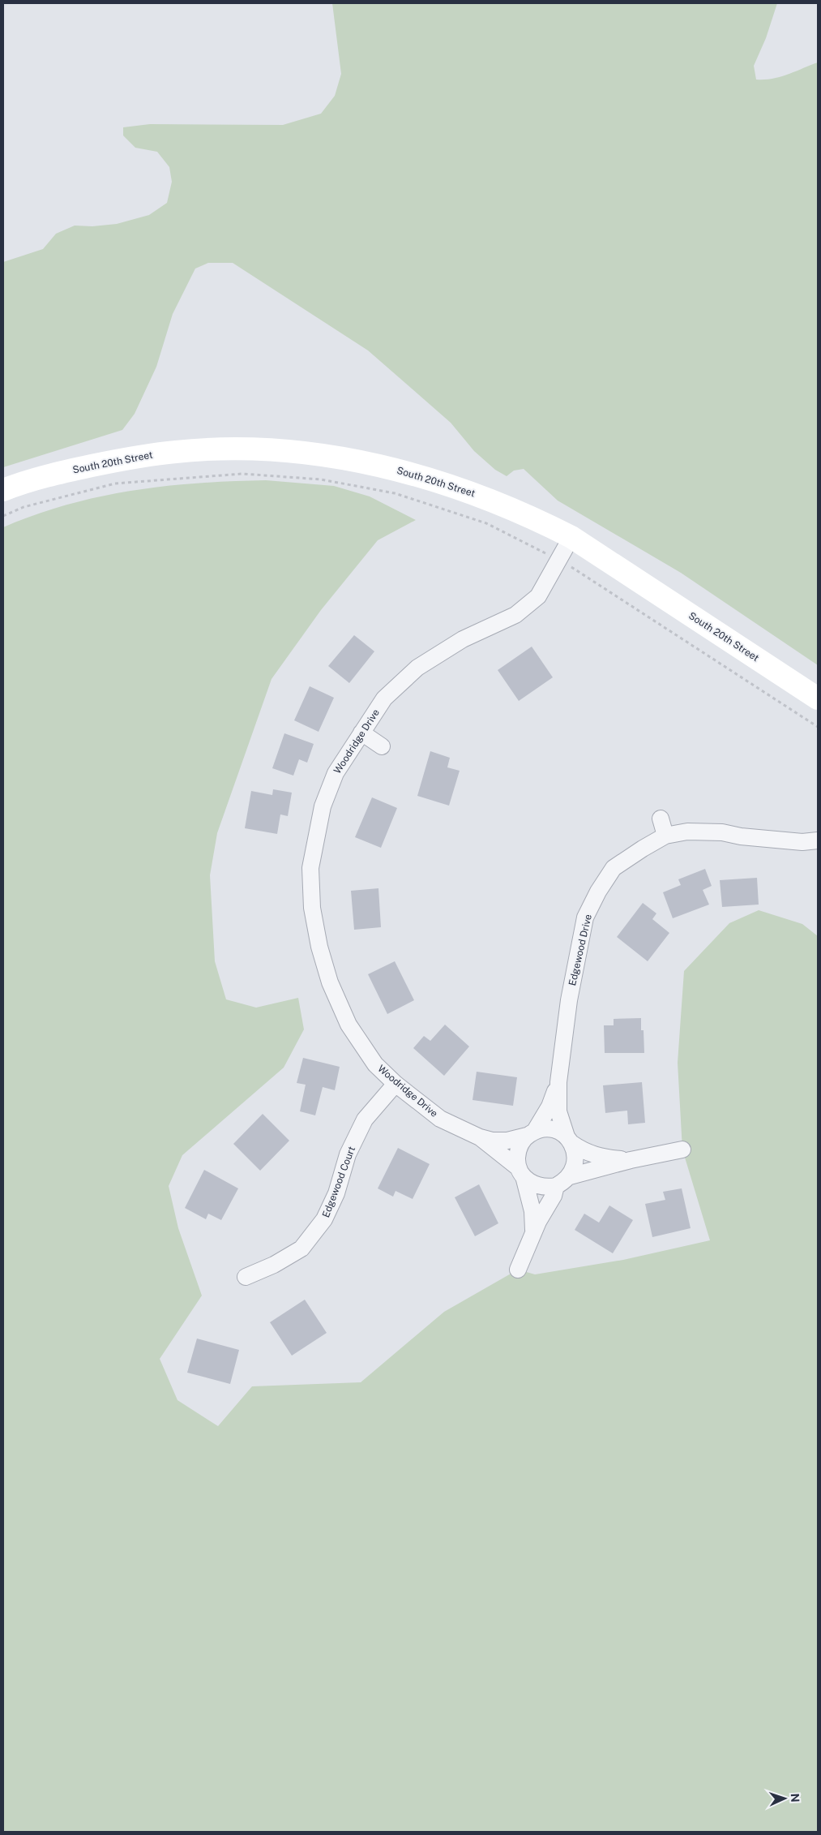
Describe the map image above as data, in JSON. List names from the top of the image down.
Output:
{
  "streets": {
    "main road": ["South 20th Street"],
    "street": ["Woodridge Drive", "Edgewood Drive", "Edgewood Court"]
  },
  "crossings": [
    ["South 20th Street", "Woodridge Drive"],
    ["Woodridge Drive", "Edgewood Court"]
  ],
  "north": "right"
}
